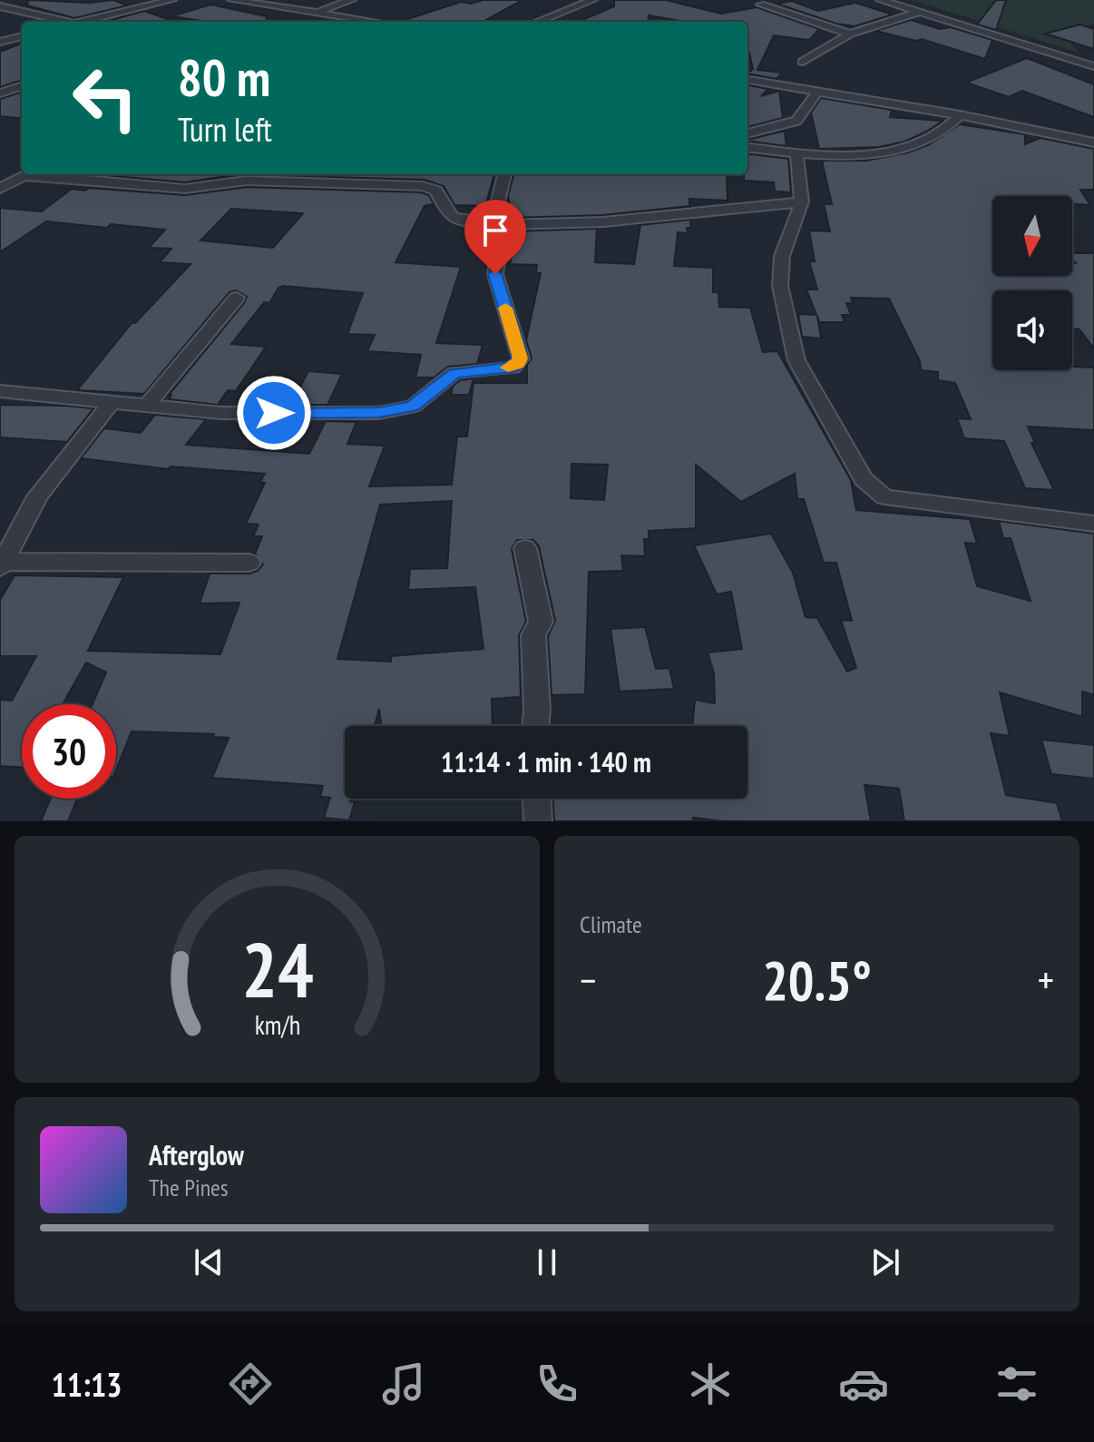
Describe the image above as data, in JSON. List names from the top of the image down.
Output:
{
  "north": "bottom",
  "page": {
    "turn": ["80 m", "Turn left"],
    "limit": "30",
    "trip": "11:14 · 1 min · 140 m",
    "tile": "Climate",
    "heat": ["−", "20.5°", "+"],
    "song": ["Afterglow", "The Pines"],
    "tabs": "11:13",
    "gauge": ["24", "km/h"]
  }
}
